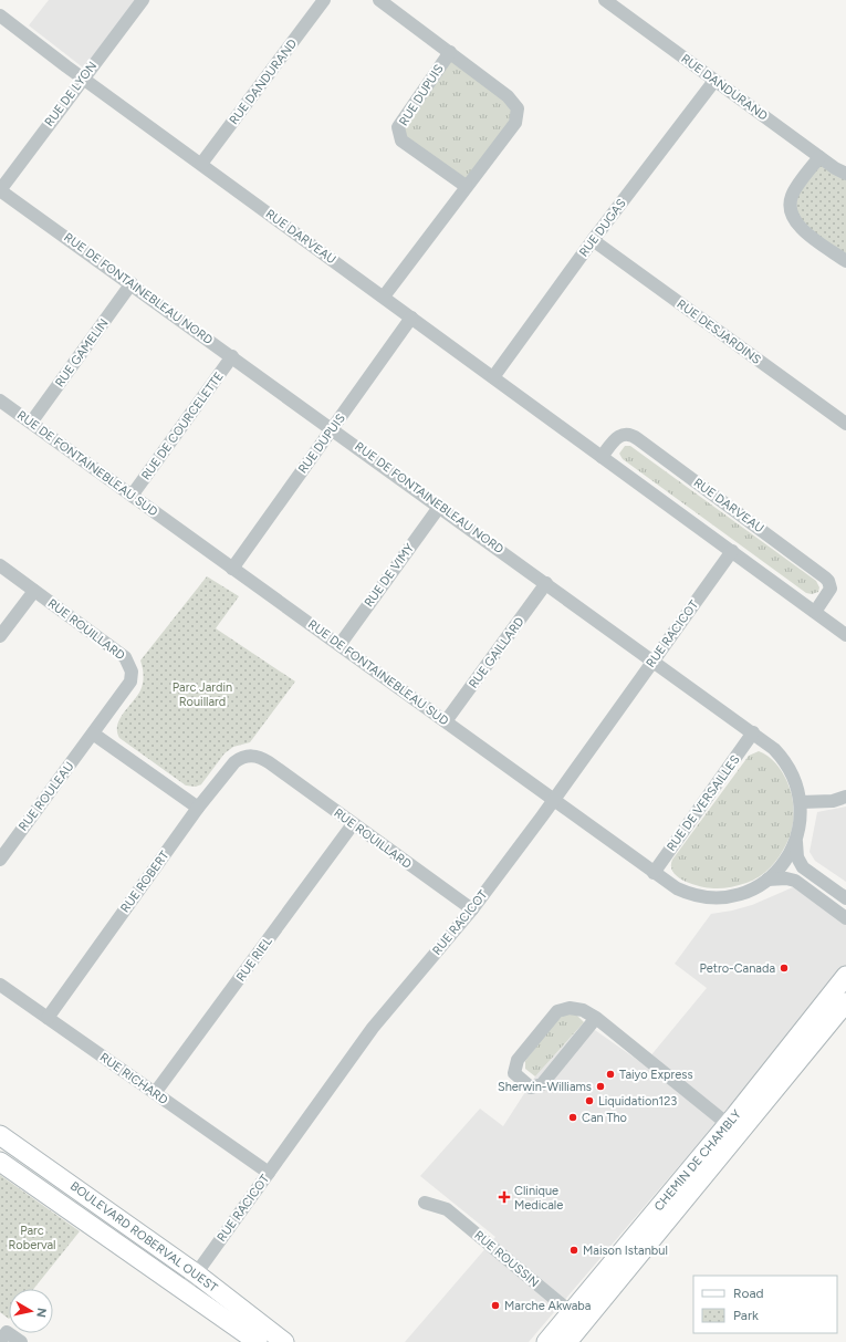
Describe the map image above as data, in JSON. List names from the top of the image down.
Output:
{
  "streets": {
    "main road": ["CHEMIN DE CHAMBLY", "BOULEVARD ROBERVAL OUEST"],
    "street": [
      "RUE DANDURAND",
      "RUE DE LYON",
      "RUE DUPUIS",
      "RUE DUGAS",
      "RUE DARVEAU",
      "RUE DE FONTAINEBLEAU NORD",
      "RUE DESJARDINS",
      "RUE GAMELIN",
      "RUE DE COURCELETTE",
      "RUE DE FONTAINEBLEAU SUD",
      "RUE DE VIMY",
      "RUE ROUILLARD",
      "RUE RACICOT",
      "RUE GAILLARD",
      "RUE ROULEAU",
      "RUE DE VERSAILLES",
      "RUE ROBERT",
      "RUE RIEL",
      "RUE RICHARD",
      "RUE ROUSSIN"
    ]
  },
  "crossings": [
    ["RUE DANDURAND", "RUE DUGAS"],
    ["RUE DANDURAND", "RUE DARVEAU"],
    ["RUE DE LYON", "RUE DARVEAU"],
    ["RUE DE LYON", "RUE DE FONTAINEBLEAU NORD"],
    ["RUE DUPUIS", "RUE DARVEAU"],
    ["RUE DUPUIS", "RUE DE FONTAINEBLEAU NORD"],
    ["RUE DUPUIS", "RUE DE FONTAINEBLEAU SUD"],
    ["RUE DUGAS", "RUE DARVEAU"],
    ["RUE DUGAS", "RUE DESJARDINS"],
    ["RUE DARVEAU", "RUE RACICOT"],
    ["RUE DE FONTAINEBLEAU NORD", "RUE GAMELIN"],
    ["RUE DE FONTAINEBLEAU NORD", "RUE DE COURCELETTE"],
    ["RUE DE FONTAINEBLEAU NORD", "RUE DE FONTAINEBLEAU SUD"],
    ["RUE DE FONTAINEBLEAU NORD", "RUE DE VIMY"],
    ["RUE DE FONTAINEBLEAU NORD", "RUE RACICOT"],
    ["RUE DE FONTAINEBLEAU NORD", "RUE GAILLARD"],
    ["RUE DE FONTAINEBLEAU NORD", "RUE DE VERSAILLES"],
    ["RUE GAMELIN", "RUE DE FONTAINEBLEAU SUD"],
    ["RUE DE COURCELETTE", "RUE DE FONTAINEBLEAU SUD"],
    ["RUE DE FONTAINEBLEAU SUD", "RUE DE VIMY"],
    ["RUE DE FONTAINEBLEAU SUD", "RUE RACICOT"],
    ["RUE DE FONTAINEBLEAU SUD", "RUE GAILLARD"],
    ["RUE DE FONTAINEBLEAU SUD", "RUE DE VERSAILLES"],
    ["RUE ROUILLARD", "RUE RACICOT"],
    ["RUE ROUILLARD", "RUE ROULEAU"],
    ["RUE ROUILLARD", "RUE ROBERT"],
    ["RUE ROUILLARD", "RUE RIEL"],
    ["RUE RACICOT", "RUE RICHARD"],
    ["RUE RACICOT", "BOULEVARD ROBERVAL OUEST"],
    ["RUE ROBERT", "RUE RICHARD"],
    ["RUE RIEL", "RUE RICHARD"],
    ["CHEMIN DE CHAMBLY", "RUE ROUSSIN"]
  ],
  "parks": ["Parc Jardin Rouillard", "Parc Roberval"],
  "places": {
    "other": [
      "Petro-Canada",
      "Taiyo Express",
      "Sherwin-Williams",
      "Liquidation123",
      "Can Tho",
      "Maison Istanbul",
      "Marche Akwaba"
    ],
    "health": ["Clinique Medicale"]
  },
  "legend": ["Road", "Park"],
  "north": "right"
}
